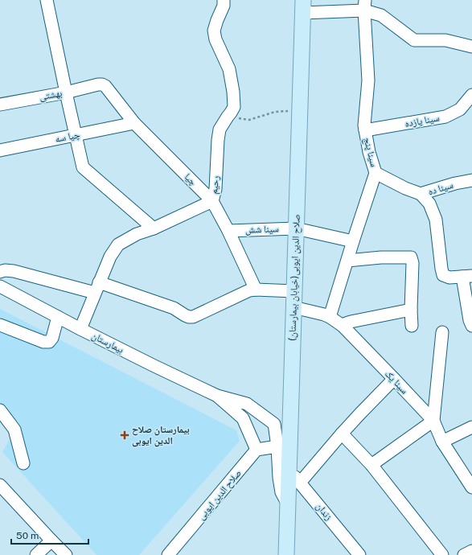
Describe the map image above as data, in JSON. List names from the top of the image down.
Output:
{
  "streets": {
    "main road": ["صلاح الدین ایوبی(خیابان بیمارستان)"],
    "street": [
      "بهشتی",
      "سینا یازده",
      "چیا سه",
      "سینا پنج",
      "چیا",
      "رحیم",
      "سینا ده",
      "سینا شش",
      "بیمارستان",
      "سینا یک",
      "صلاح الدین ایوبی",
      "زندان"
    ]
  },
  "crossings": [
    ["بهشتی", "چیا"],
    ["سینا یازده", "سینا پنج"],
    ["چیا سه", "چیا"],
    ["سینا پنج", "سینا ده"],
    ["سینا پنج", "سینا شش"],
    ["سینا پنج", "سینا یک"],
    ["چیا", "رحیم"],
    ["چیا", "سینا شش"],
    ["رحیم", "بیمارستان"],
    ["سینا شش", "صلاح الدین ایوبی(خیابان بیمارستان)"],
    ["صلاح الدین ایوبی(خیابان بیمارستان)", "سینا یک"],
    ["صلاح الدین ایوبی(خیابان بیمارستان)", "زندان"]
  ],
  "places": {
    "health": ["بیمارستان صلاح الدین ایوبی"]
  },
  "scale_bar": "50 m"
}
